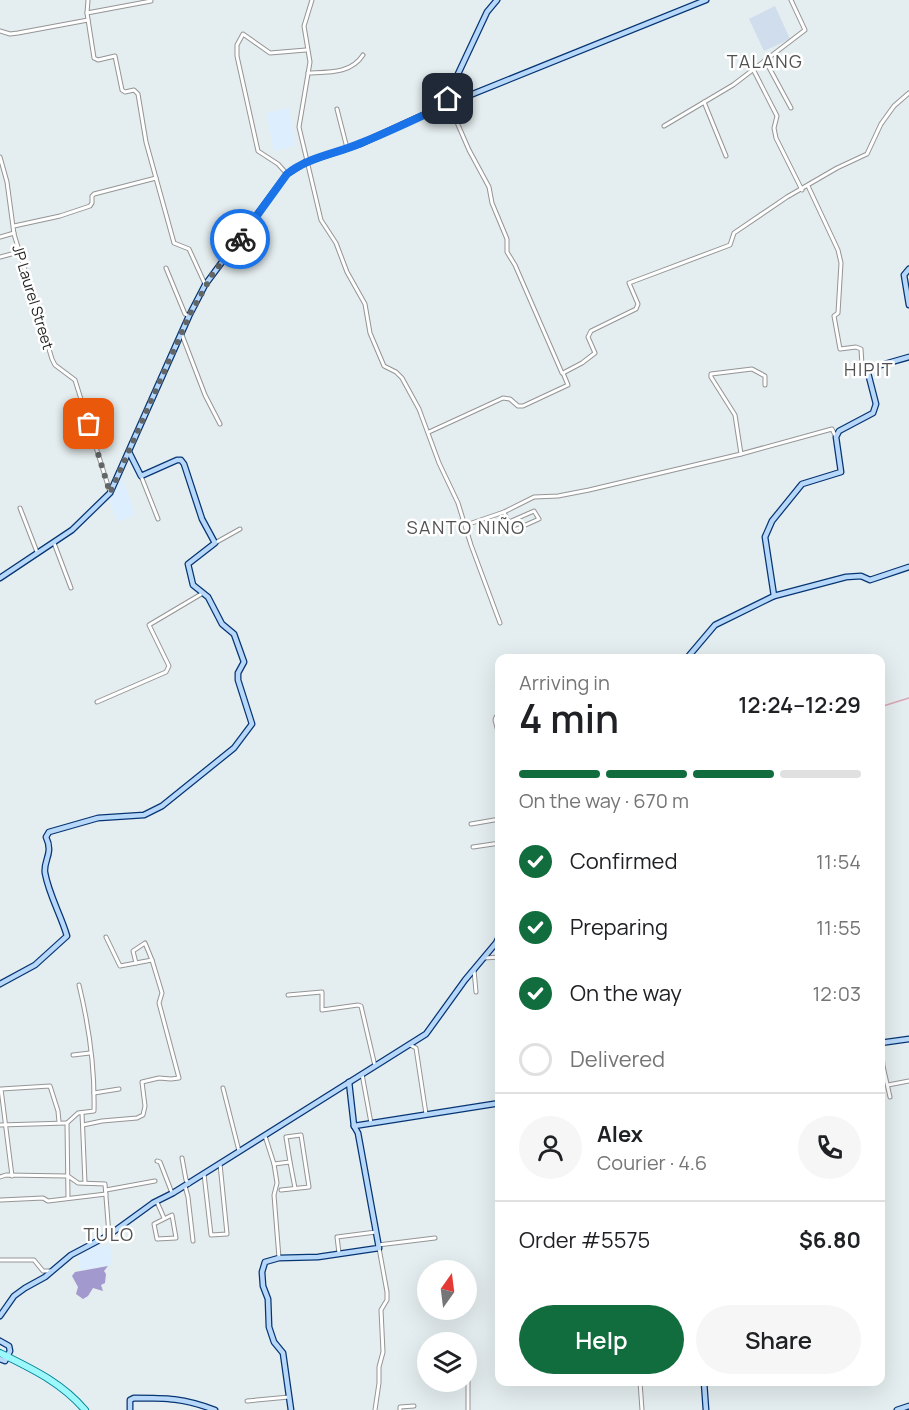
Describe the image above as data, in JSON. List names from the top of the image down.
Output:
{
  "streets": {
    "street": ["JP Laurel Street"]
  },
  "districts": [
    "TALANG",
    "HIPIT",
    "SANTO NIÑO",
    "TULO"
  ],
  "north": "top",
  "page": {
    "heading": ["4 min", "Arriving in", "12:24–12:29"],
    "panel": [
      "Alex",
      "Courier · 4.6",
      "Order #5575",
      "$6.80"
    ],
    "bar": "On the way · 670 m",
    "list": [
      ["Confirmed", "11:54"],
      ["Preparing", "11:55"],
      ["On the way", "12:03"],
      "Delivered"
    ],
    "buttons": ["Help", "Share"]
  }
}
